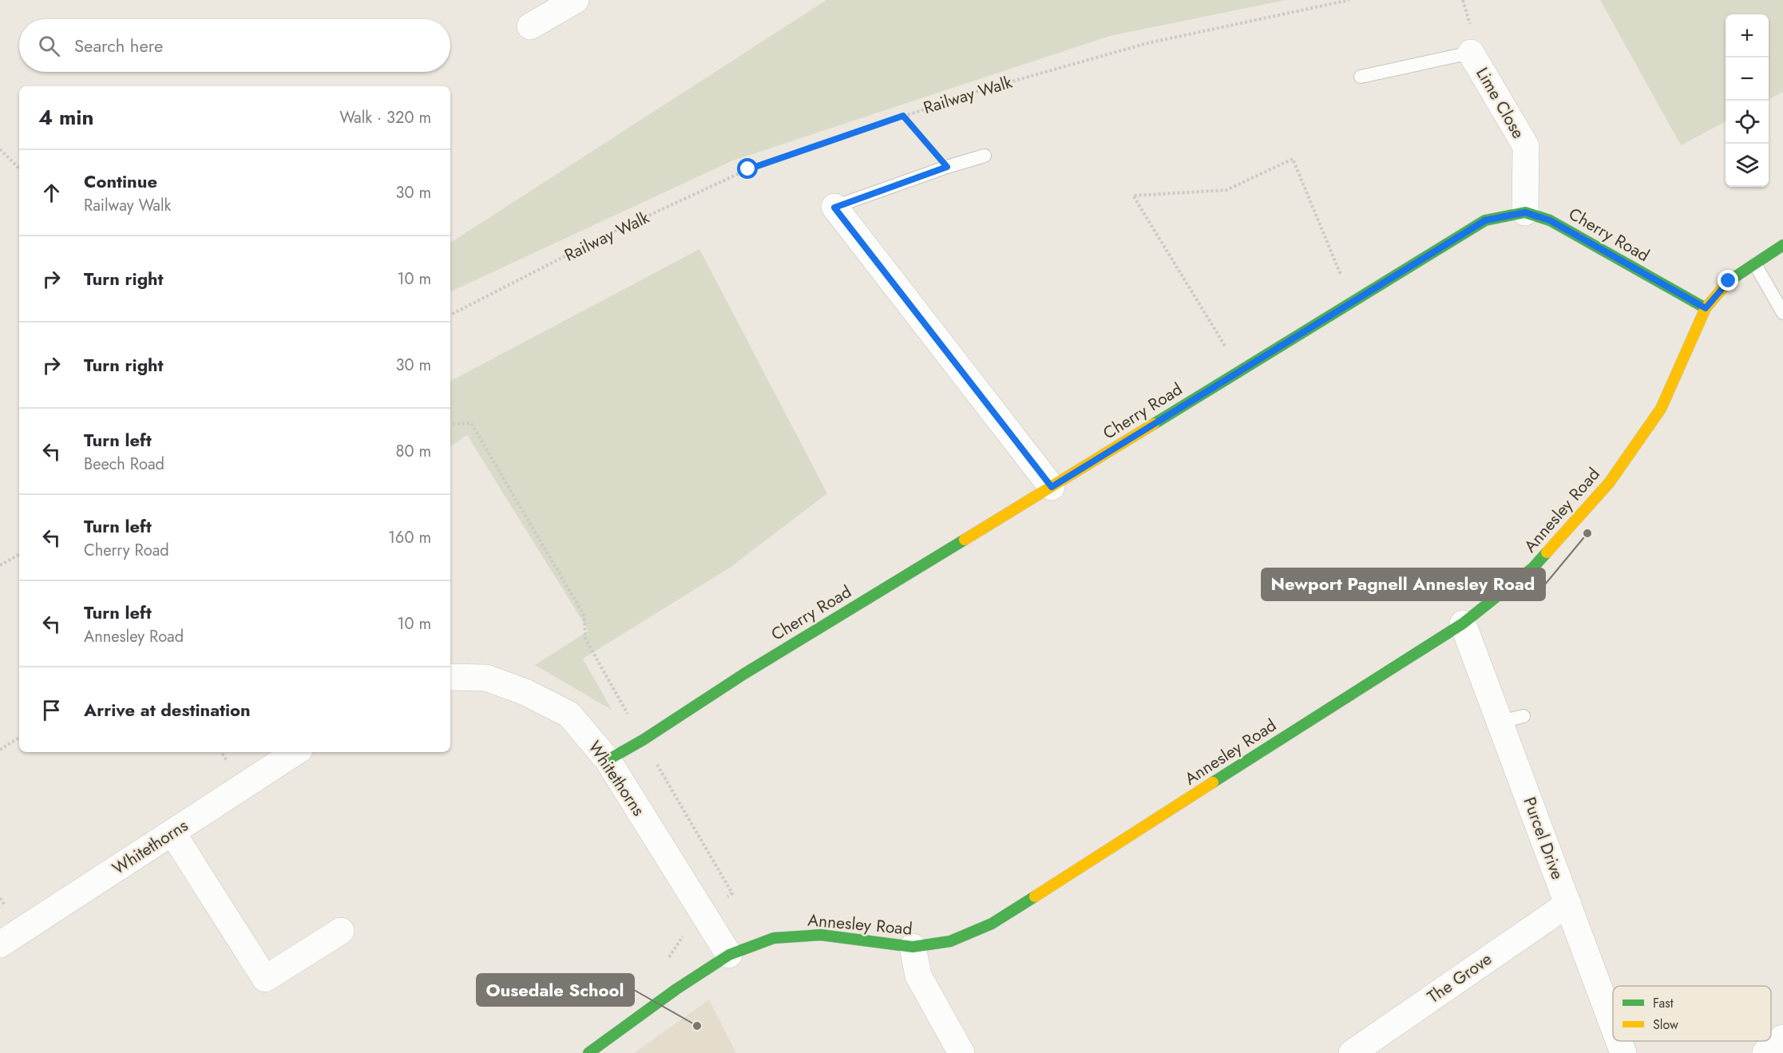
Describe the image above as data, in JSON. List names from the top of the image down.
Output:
{
  "streets": {
    "street": [
      "Lime Close",
      "Cherry Road",
      "Annesley Road",
      "Whitethorns",
      "Purcel Drive",
      "The Grove"
    ],
    "path": ["Railway Walk"]
  },
  "crossings": [
    ["Lime Close", "Cherry Road"],
    ["Cherry Road", "Annesley Road"],
    ["Cherry Road", "Whitethorns"],
    ["Annesley Road", "Whitethorns"],
    ["Annesley Road", "Purcel Drive"],
    ["Purcel Drive", "The Grove"]
  ],
  "places": ["Newport Pagnell Annesley Road", "Ousedale School"],
  "legend": ["Fast", "Slow"],
  "page": {
    "map_buttons": ["+", "−"],
    "search": "Search here",
    "heading": ["4 min", "Walk · 320 m"],
    "list": [
      ["Continue", "Railway Walk", "30 m"],
      ["Turn right", "10 m"],
      ["Turn right", "30 m"],
      ["Turn left", "Beech Road", "80 m"],
      ["Turn left", "Cherry Road", "160 m"],
      ["Turn left", "Annesley Road", "10 m"],
      "Arrive at destination"
    ]
  }
}
